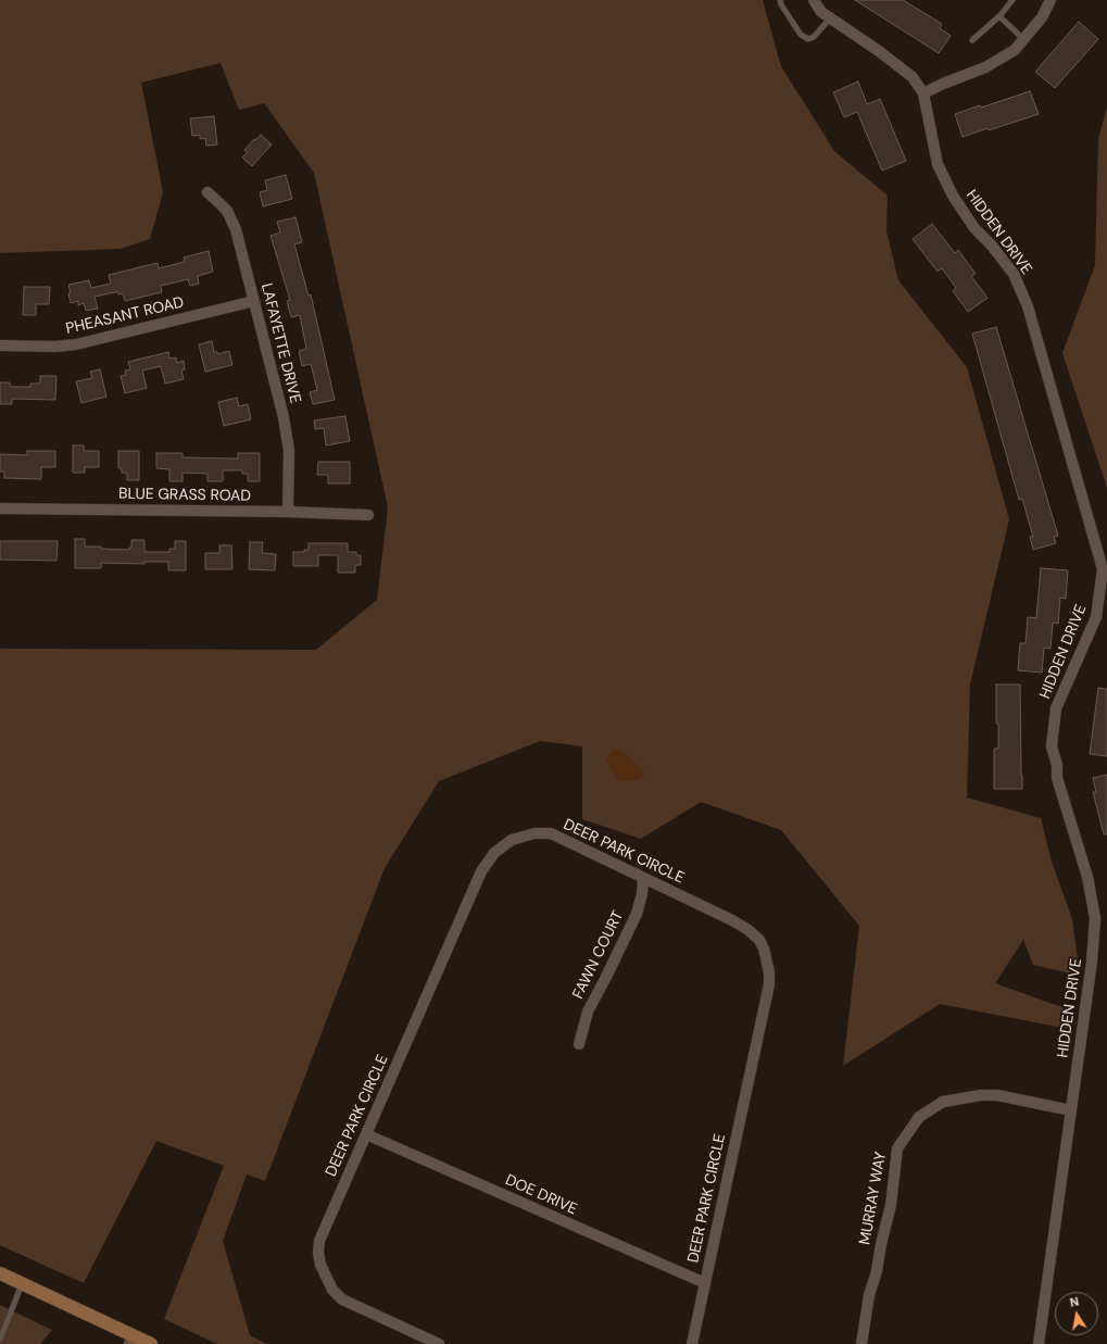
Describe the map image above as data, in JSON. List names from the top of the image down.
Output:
{
  "streets": {
    "street": [
      "HIDDEN DRIVE",
      "PHEASANT ROAD",
      "LAFAYETTE DRIVE",
      "BLUE GRASS ROAD",
      "DEER PARK CIRCLE",
      "FAWN COURT",
      "DOE DRIVE",
      "MURRAY WAY"
    ]
  },
  "crossings": [
    ["HIDDEN DRIVE", "MURRAY WAY"],
    ["PHEASANT ROAD", "LAFAYETTE DRIVE"],
    ["LAFAYETTE DRIVE", "BLUE GRASS ROAD"],
    ["DEER PARK CIRCLE", "FAWN COURT"],
    ["DEER PARK CIRCLE", "DOE DRIVE"]
  ],
  "north": "top"
}
